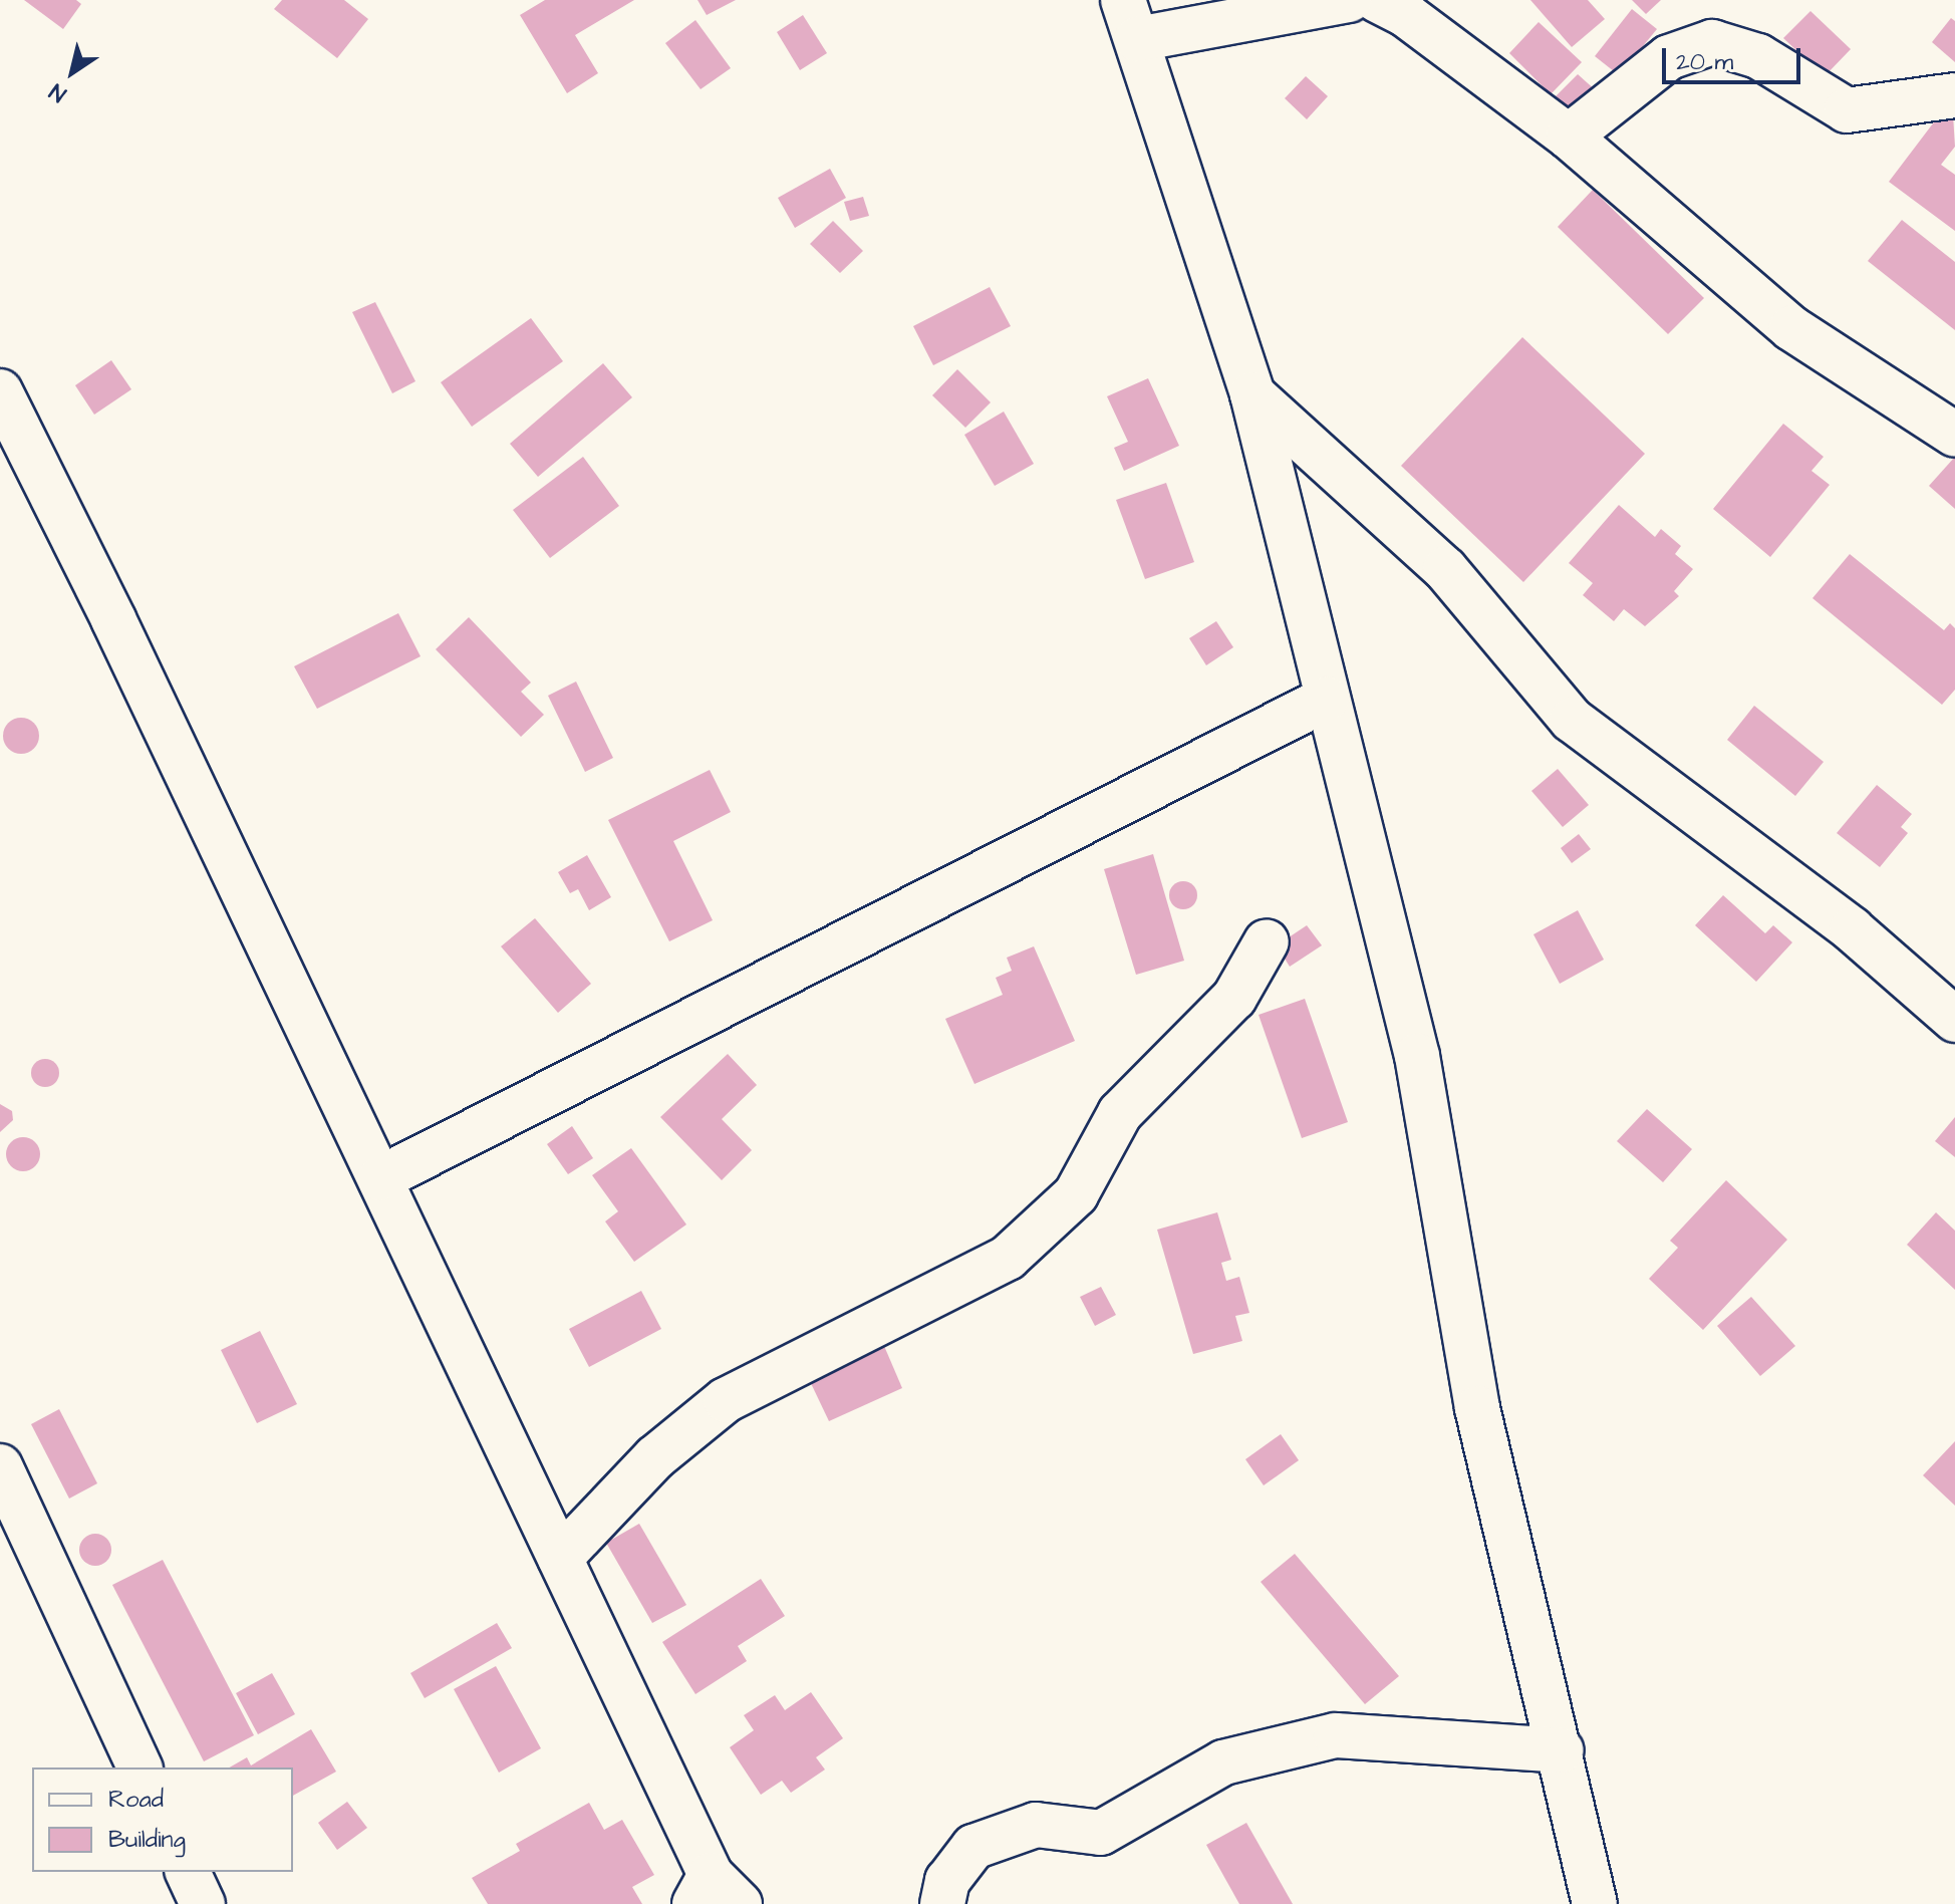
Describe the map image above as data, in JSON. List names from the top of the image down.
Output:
{
  "legend": ["Road", "Building"],
  "scale_bar": "20 m",
  "north": "bottom left"
}
